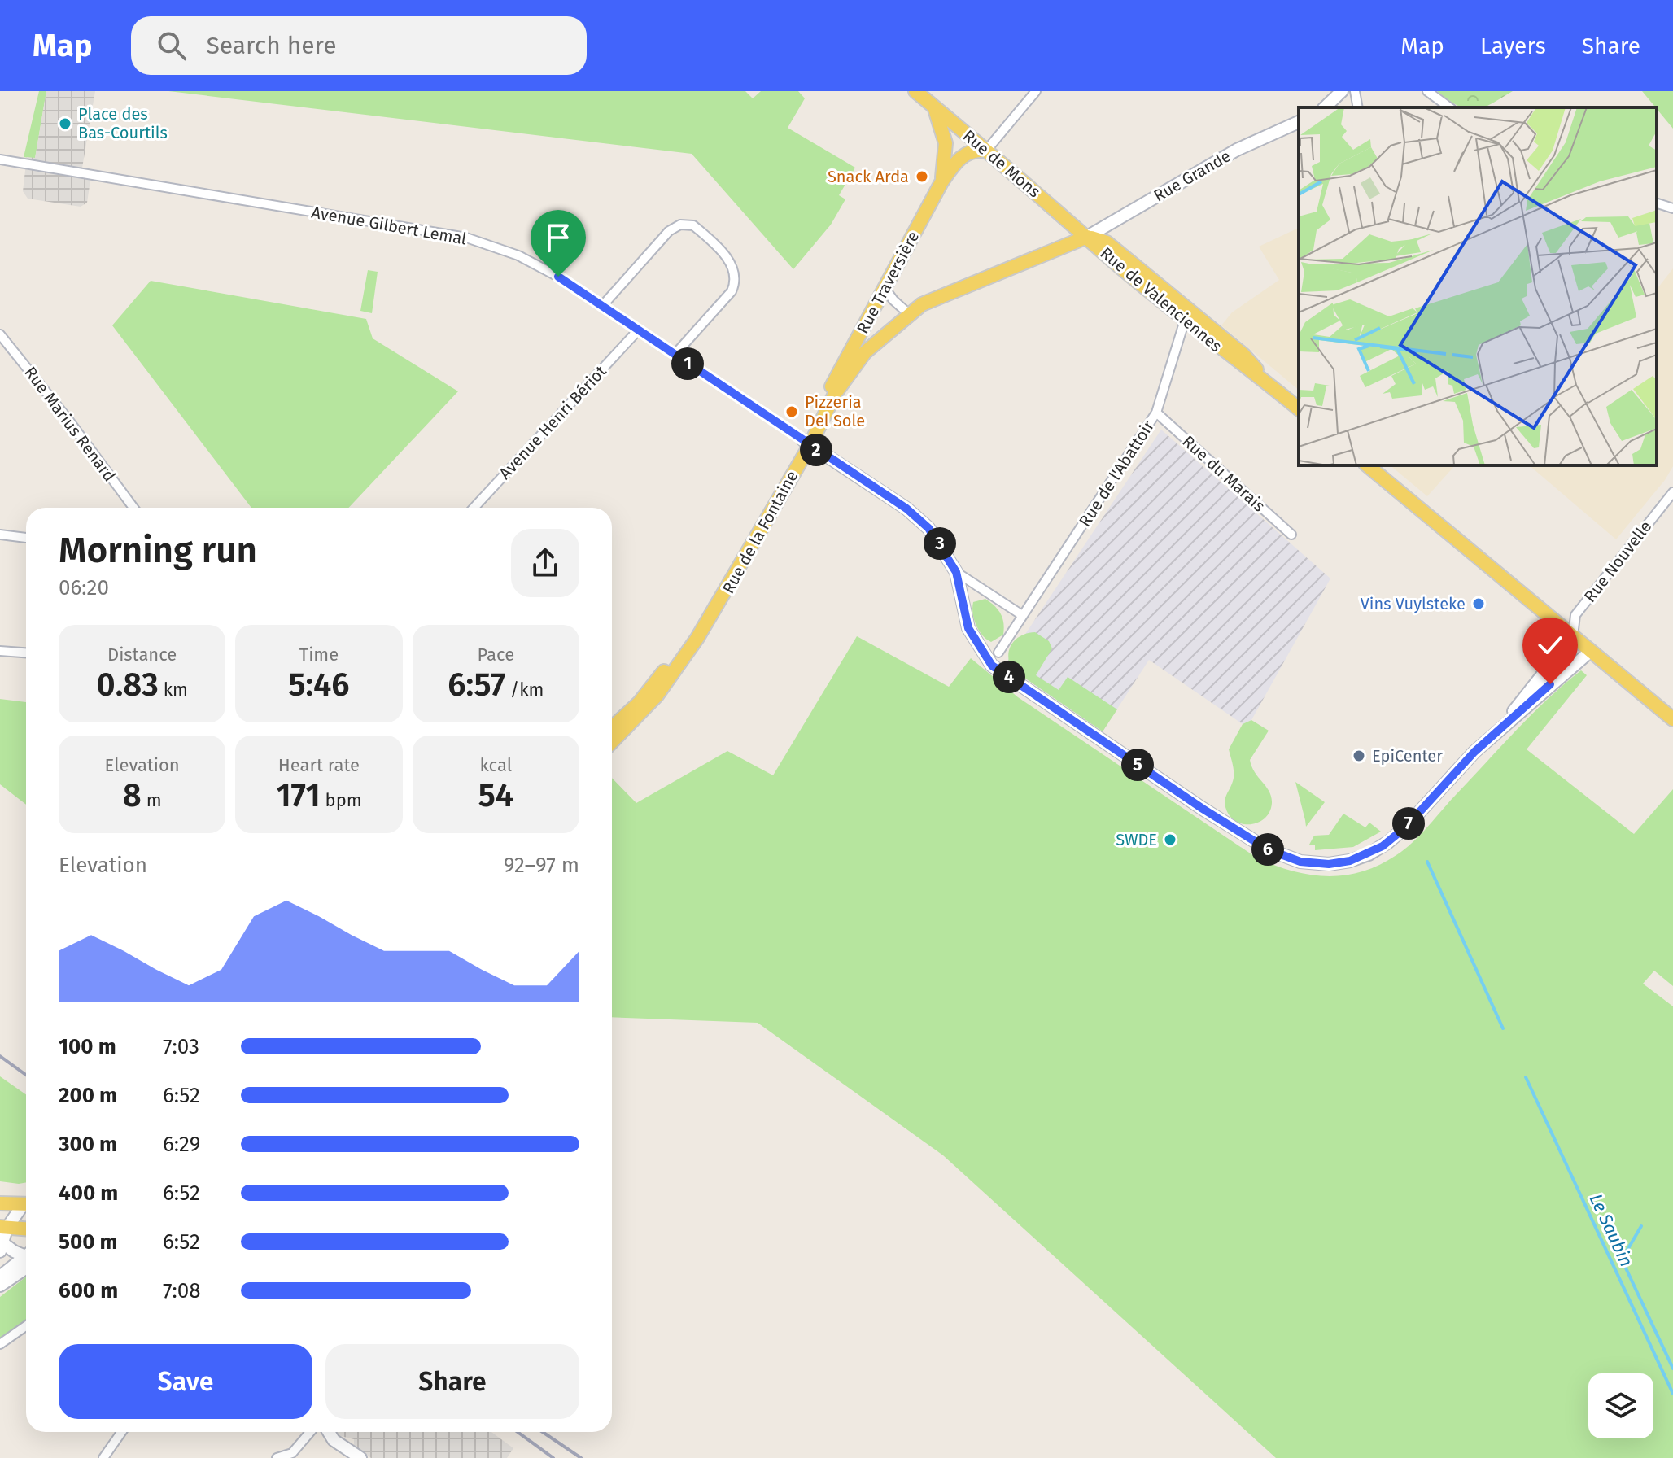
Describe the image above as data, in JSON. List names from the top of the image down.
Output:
{
  "streets": {
    "main road": [
      "Rue de Mons",
      "Rue Traversière",
      "Rue de Valenciennes",
      "Rue de la Fontaine"
    ],
    "street": [
      "Rue Grande",
      "Avenue Gilbert Lemal",
      "Avenue Henri Bériot",
      "Rue Marius Renard",
      "Rue de l'Abattoir",
      "Rue du Marais",
      "Rue Nouvelle"
    ]
  },
  "crossings": [
    ["Rue de Mons", "Rue Grande"],
    ["Rue de Mons", "Rue Traversière"],
    ["Rue de Mons", "Rue de Valenciennes"],
    ["Rue de Mons", "Rue de la Fontaine"],
    ["Rue Grande", "Rue de Valenciennes"],
    ["Rue Grande", "Rue de la Fontaine"],
    ["Avenue Gilbert Lemal", "Avenue Henri Bériot"],
    ["Avenue Gilbert Lemal", "Rue de la Fontaine"],
    ["Rue Traversière", "Rue de la Fontaine"],
    ["Rue de Valenciennes", "Rue de l'Abattoir"],
    ["Rue de Valenciennes", "Rue de la Fontaine"],
    ["Rue de l'Abattoir", "Rue du Marais"]
  ],
  "water": ["Le Saubin"],
  "places": [
    "Place des Bas-Courtils",
    "Snack Arda",
    "Pizzeria Del Sole",
    "Vins Vuylsteke",
    "EpiCenter",
    "SWDE"
  ],
  "page": {
    "header": "Map",
    "search": "Search here",
    "nav": ["Map", "Layers", "Share"],
    "pins": [
      "1",
      "2",
      "3",
      "4",
      "5",
      "7",
      "6"
    ],
    "heading": ["Morning run", "06:20"],
    "stats": [
      ["Distance", "0.83 km"],
      ["Time", "5:46"],
      ["Pace", "6:57 /km"],
      ["Elevation", "8 m"],
      ["Heart rate", "171 bpm"],
      ["kcal", "54"]
    ],
    "chart": ["Elevation", "92–97 m"],
    "list": [
      {
        "name": "100 m",
        "note": "7:03"
      },
      {
        "name": "200 m",
        "note": "6:52"
      },
      {
        "name": "300 m",
        "note": "6:29"
      },
      {
        "name": "400 m",
        "note": "6:52"
      },
      {
        "name": "500 m",
        "note": "6:52"
      },
      {
        "name": "600 m",
        "note": "7:08"
      }
    ],
    "buttons": ["Save", "Share"]
  }
}
